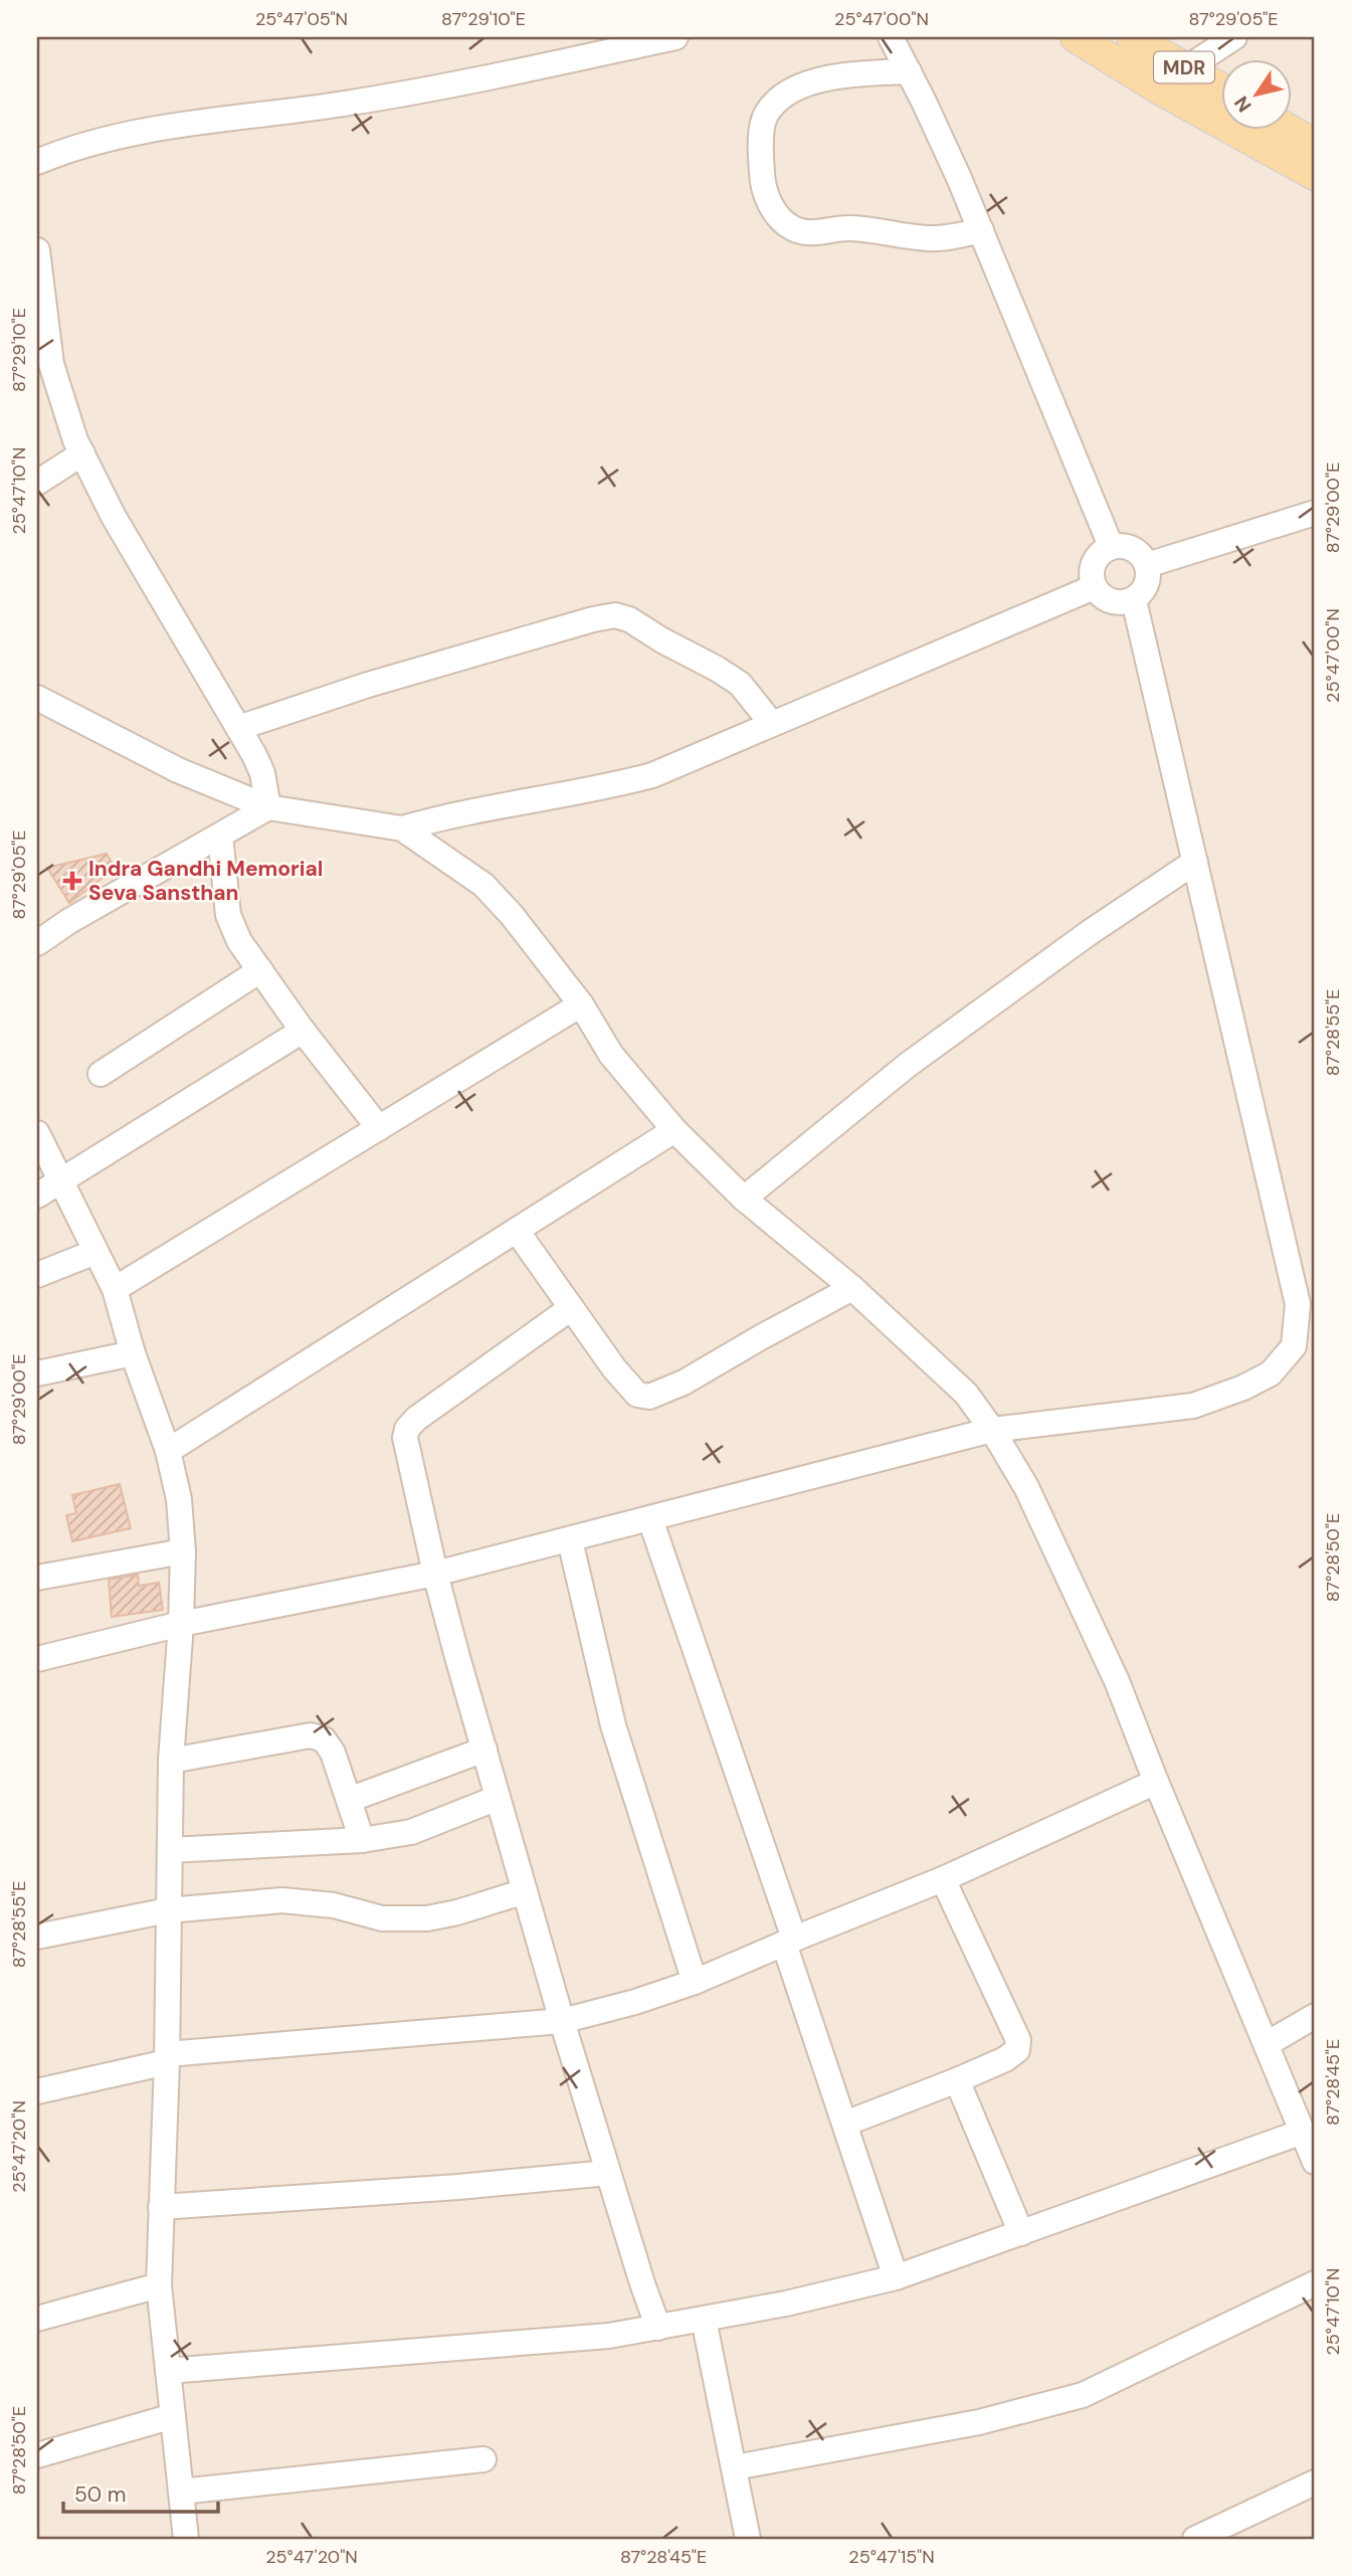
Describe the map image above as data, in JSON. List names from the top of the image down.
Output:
{
  "streets": {
    "main road": ["MDR"]
  },
  "places": {
    "health": ["Indra Gandhi Memorial Seva Sansthan"]
  },
  "scale_bar": "50 m",
  "north": "bottom left",
  "coordinates": [
    "25°47'05\"N",
    "87°29'10\"E",
    "25°47'00\"N",
    "87°29'05\"E",
    "25°47'10\"N",
    "87°29'00\"E",
    "87°28'55\"E",
    "87°28'50\"E",
    "87°28'45\"E",
    "25°47'20\"N",
    "25°47'15\"N"
  ]
}
